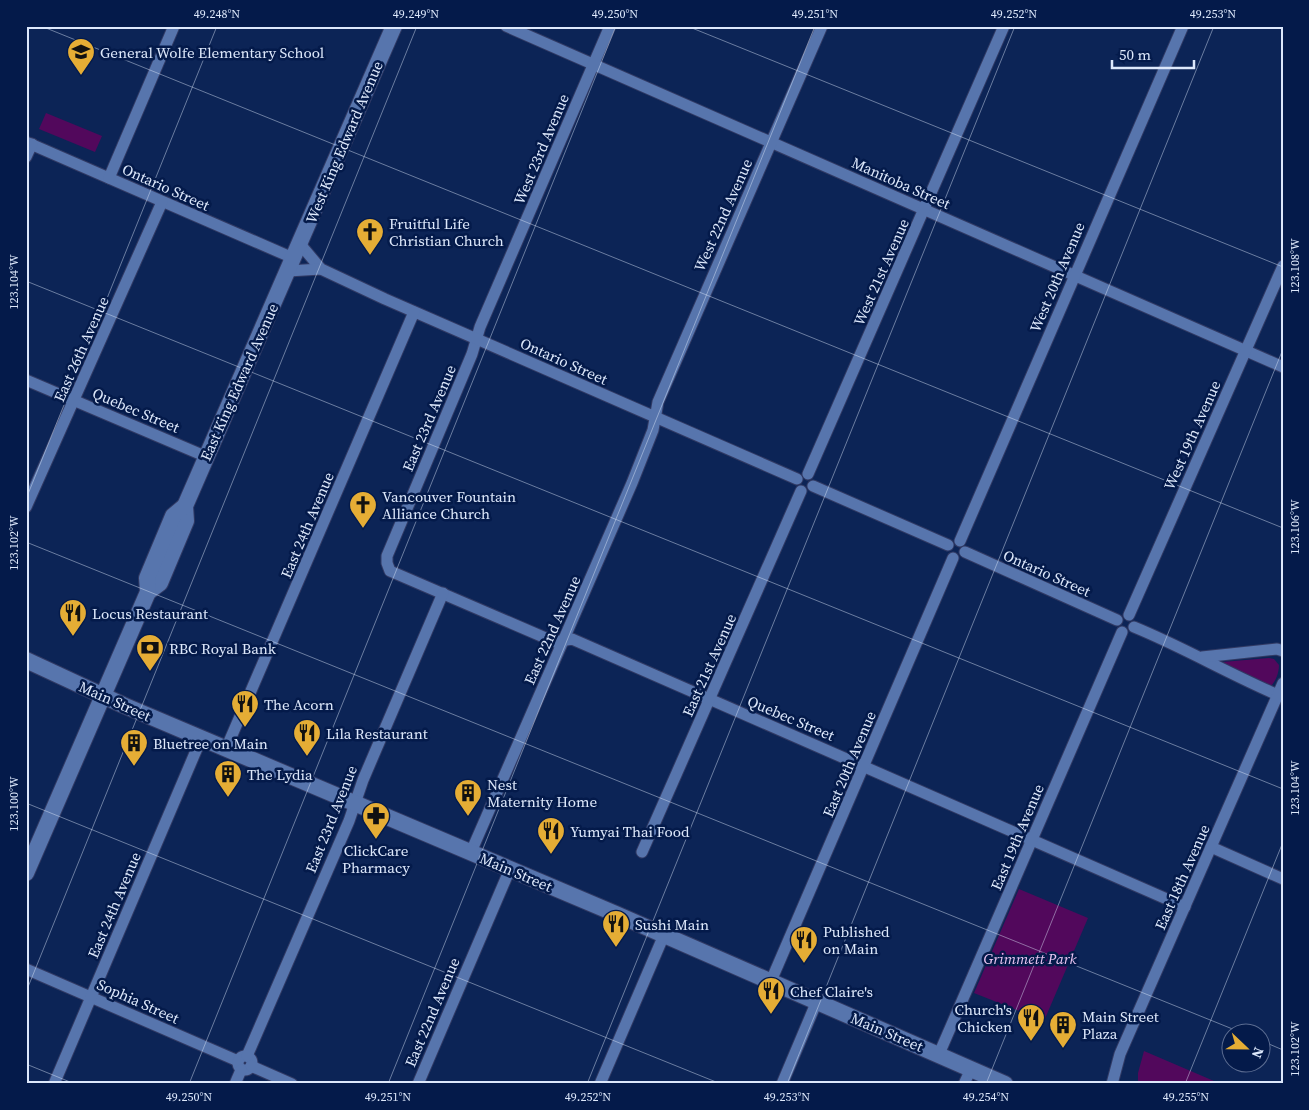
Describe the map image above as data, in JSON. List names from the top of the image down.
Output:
{
  "streets": {
    "main road": ["West King Edward Avenue", "East King Edward Avenue", "Main Street"],
    "street": [
      "West 23rd Avenue",
      "Manitoba Street",
      "Ontario Street",
      "West 22nd Avenue",
      "West 21st Avenue",
      "West 20th Avenue",
      "East 26th Avenue",
      "Quebec Street",
      "East 23rd Avenue",
      "West 19th Avenue",
      "East 24th Avenue",
      "East 22nd Avenue",
      "East 21st Avenue",
      "East 20th Avenue",
      "East 19th Avenue",
      "East 18th Avenue",
      "Sophia Street"
    ]
  },
  "crossings": [
    ["West King Edward Avenue", "Ontario Street"],
    ["West King Edward Avenue", "East King Edward Avenue"],
    ["West 23rd Avenue", "Manitoba Street"],
    ["West 23rd Avenue", "Ontario Street"],
    ["West 23rd Avenue", "East 23rd Avenue"],
    ["Manitoba Street", "West 22nd Avenue"],
    ["Manitoba Street", "West 21st Avenue"],
    ["Manitoba Street", "West 20th Avenue"],
    ["Manitoba Street", "West 19th Avenue"],
    ["Ontario Street", "West 22nd Avenue"],
    ["Ontario Street", "West 21st Avenue"],
    ["Ontario Street", "West 20th Avenue"],
    ["Ontario Street", "East 26th Avenue"],
    ["Ontario Street", "East King Edward Avenue"],
    ["Ontario Street", "East 23rd Avenue"],
    ["Ontario Street", "West 19th Avenue"],
    ["Ontario Street", "East 24th Avenue"],
    ["Ontario Street", "East 22nd Avenue"],
    ["Ontario Street", "East 21st Avenue"],
    ["Ontario Street", "East 20th Avenue"],
    ["Ontario Street", "East 19th Avenue"],
    ["West 22nd Avenue", "East 22nd Avenue"],
    ["West 21st Avenue", "East 21st Avenue"],
    ["West 20th Avenue", "East 20th Avenue"],
    ["East 26th Avenue", "Quebec Street"],
    ["East King Edward Avenue", "Quebec Street"],
    ["East King Edward Avenue", "Main Street"],
    ["Quebec Street", "East 23rd Avenue"],
    ["Quebec Street", "East 22nd Avenue"],
    ["Quebec Street", "East 21st Avenue"],
    ["Quebec Street", "East 20th Avenue"],
    ["Quebec Street", "East 19th Avenue"],
    ["Quebec Street", "East 18th Avenue"],
    ["East 23rd Avenue", "Main Street"],
    ["East 23rd Avenue", "Sophia Street"],
    ["West 19th Avenue", "East 19th Avenue"],
    ["East 24th Avenue", "Main Street"],
    ["East 24th Avenue", "Sophia Street"],
    ["East 22nd Avenue", "Main Street"],
    ["Main Street", "East 20th Avenue"],
    ["Main Street", "East 19th Avenue"]
  ],
  "parks": ["Grimmett Park"],
  "places": {
    "school or university": ["General Wolfe Elementary School"],
    "church": ["Fruitful Life Christian Church", "Vancouver Fountain Alliance Church"],
    "restaurant": [
      "Locus Restaurant",
      "The Acorn",
      "Lila Restaurant",
      "Yumyai Thai Food",
      "Sushi Main",
      "Published on Main",
      "Chef Claire's",
      "Church's Chicken"
    ],
    "bank": ["RBC Royal Bank"],
    "building": [
      "Bluetree on Main",
      "The Lydia",
      "Nest Maternity Home",
      "Main Street Plaza"
    ],
    "pharmacy": ["ClickCare Pharmacy"]
  },
  "scale_bar": "50 m",
  "north": "right",
  "coordinates": [
    "49.248°N",
    "49.249°N",
    "49.250°N",
    "49.251°N",
    "49.252°N",
    "49.253°N",
    "123.108°W",
    "123.104°W",
    "123.106°W",
    "123.102°W",
    "123.100°W",
    "49.254°N",
    "49.255°N"
  ]
}
